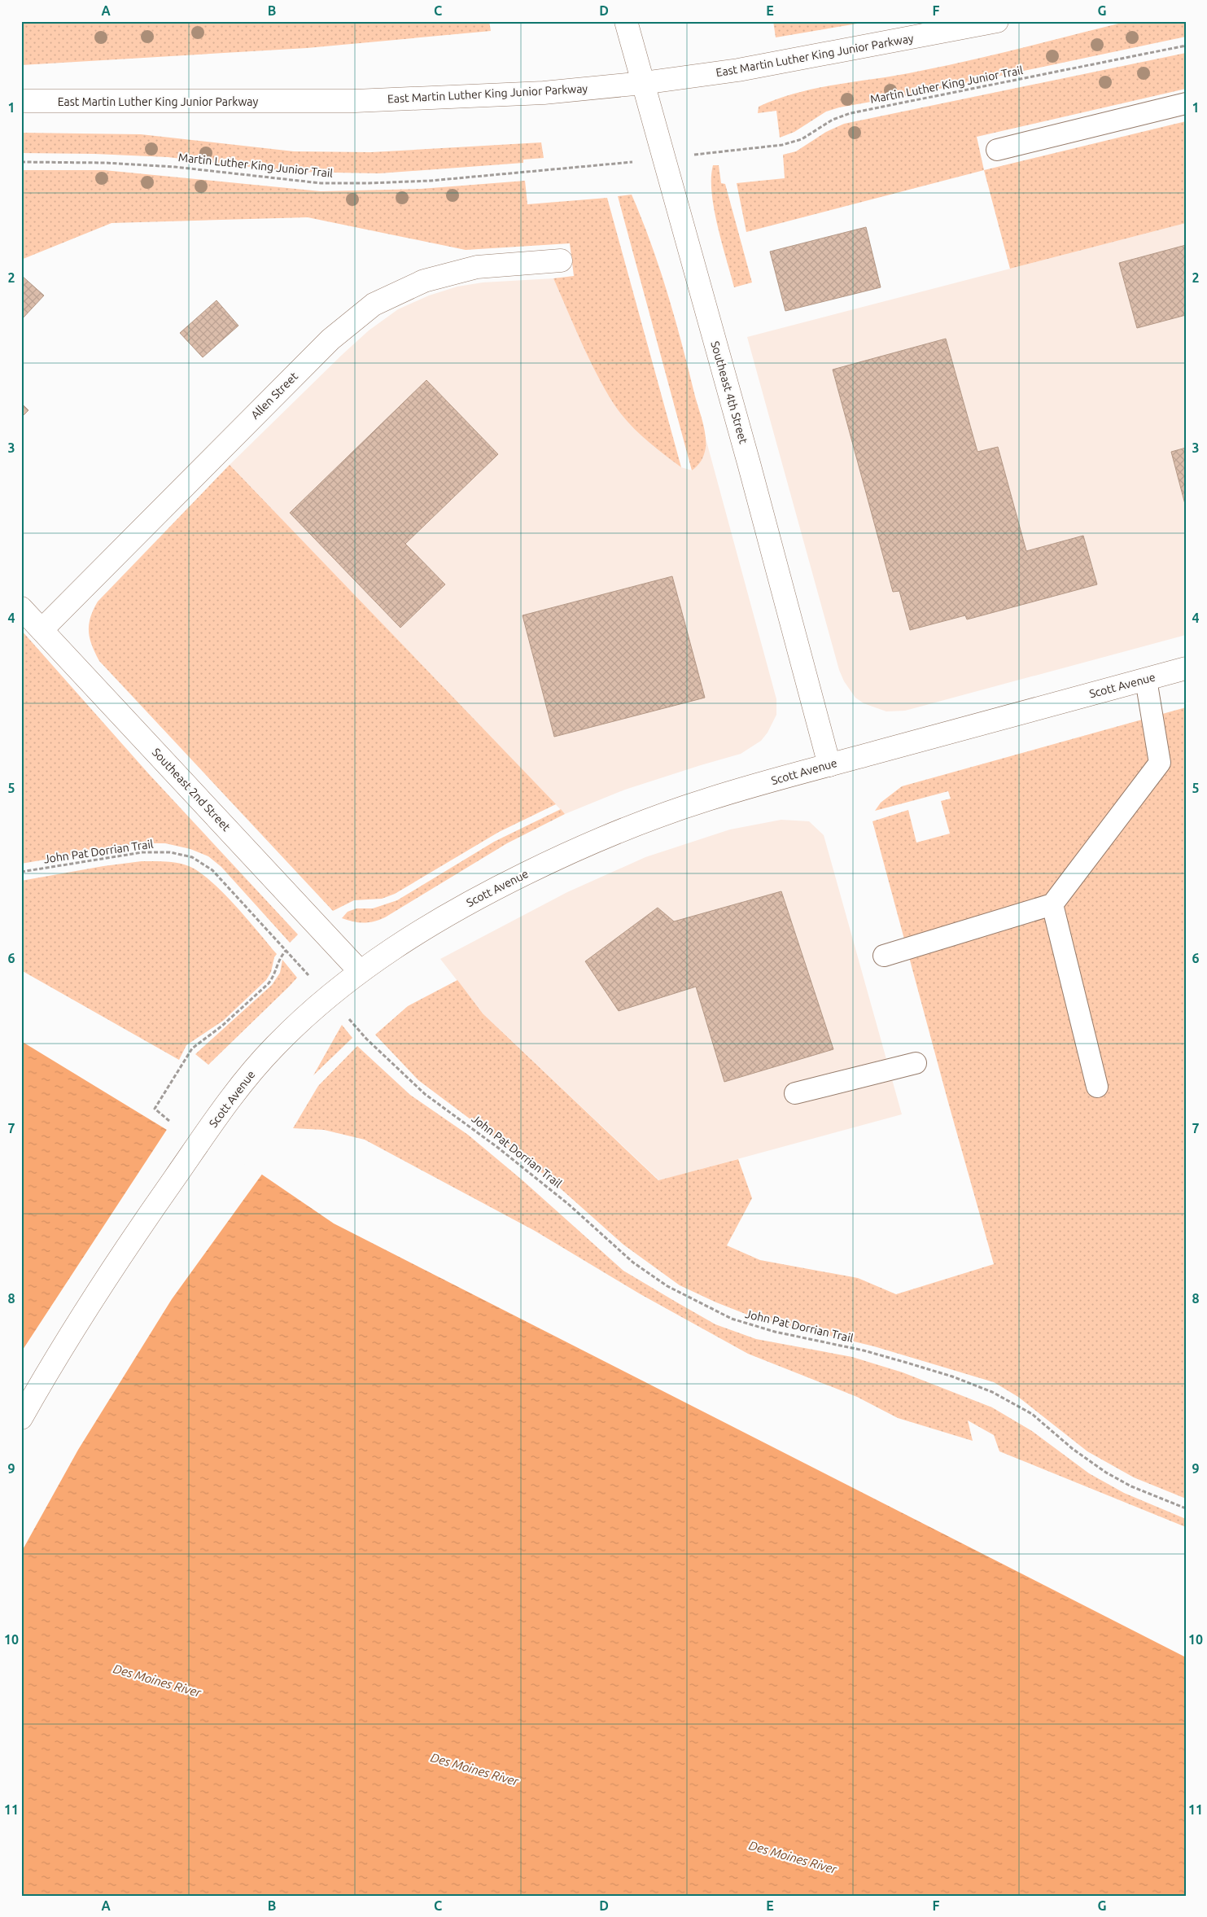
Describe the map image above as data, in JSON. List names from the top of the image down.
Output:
{
  "streets": {
    "main road": [
      "East Martin Luther King Junior Parkway",
      "Southeast 4th Street",
      "Allen Street",
      "Scott Avenue",
      "Southeast 2nd Street"
    ],
    "path": ["Martin Luther King Junior Trail", "John Pat Dorrian Trail"]
  },
  "crossings": [
    ["East Martin Luther King Junior Parkway", "Southeast 4th Street"],
    ["Southeast 4th Street", "Scott Avenue"],
    ["Allen Street", "Southeast 2nd Street"],
    ["Scott Avenue", "Southeast 2nd Street"]
  ],
  "water": ["Des Moines River"],
  "grid": {
    "columns": [
      "A",
      "B",
      "C",
      "D",
      "E",
      "F",
      "G"
    ],
    "rows": [
      "1",
      "2",
      "3",
      "4",
      "5",
      "6",
      "7",
      "8",
      "9",
      "10",
      "11"
    ]
  }
}
